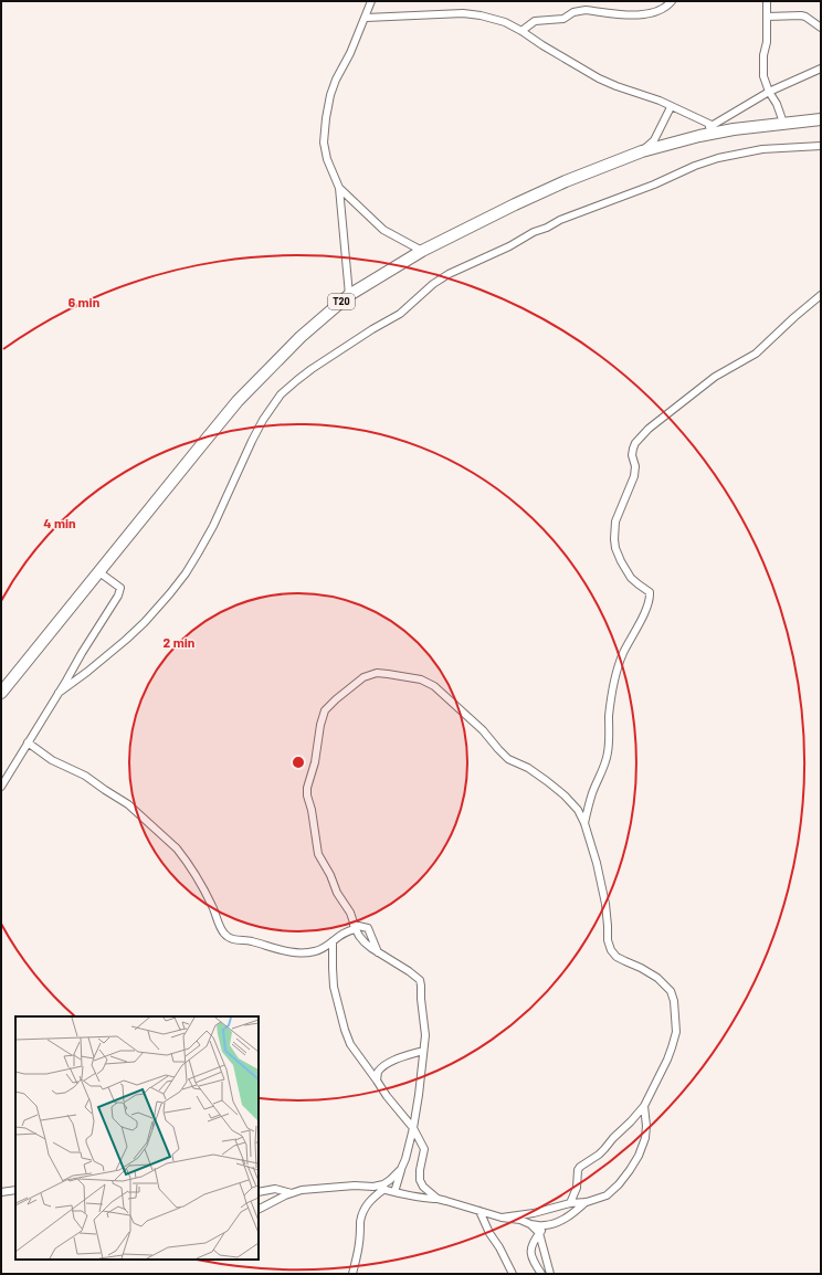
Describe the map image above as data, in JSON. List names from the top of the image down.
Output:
{
  "streets": {
    "main road": ["T20"]
  },
  "rings": ["6 min", "4 min", "2 min"]
}
